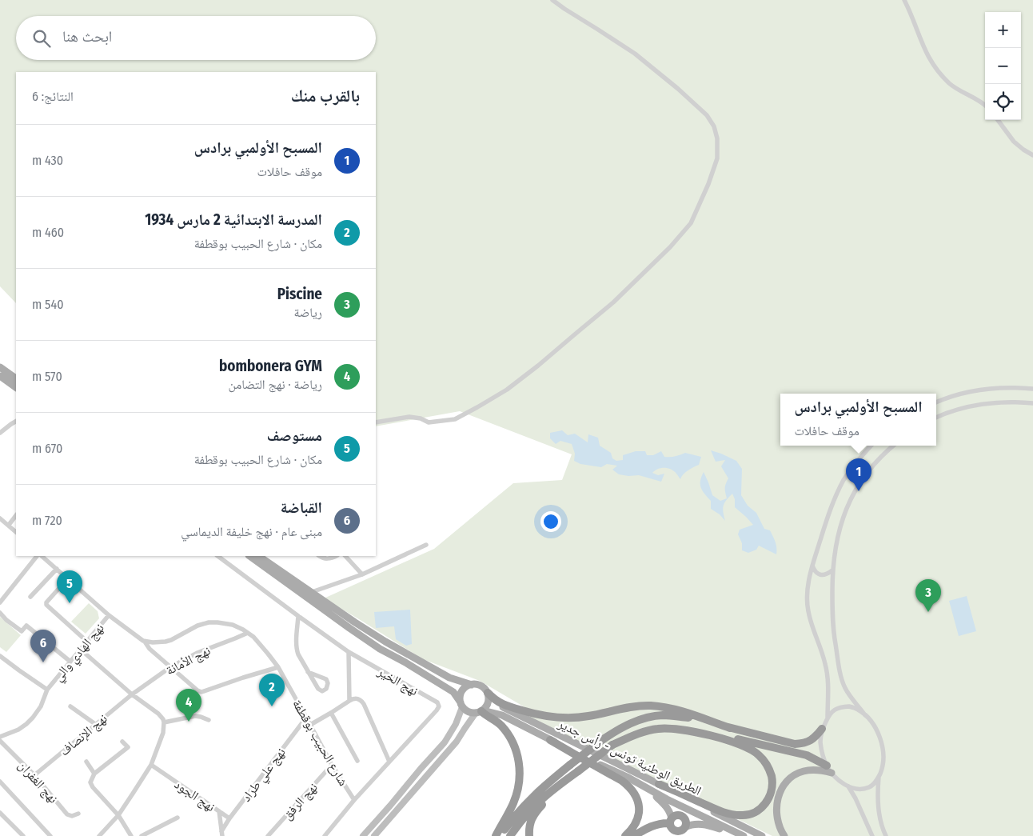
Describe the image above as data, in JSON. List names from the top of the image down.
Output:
{
  "streets": {
    "main road": ["الطريق الوطنية تونس - رأس جدير"],
    "street": [
      "نهج الهادي والي",
      "نهج الأمانة",
      "نهج الخير",
      "نهج الإنصاف",
      "شارع الحبيب بوقطفة",
      "نهج علي طراد",
      "نهج الغفران",
      "نهج الجود",
      "نهج الرفق"
    ]
  },
  "crossings": [
    ["نهج الأمانة", "نهج الإنصاف"],
    ["نهج الأمانة", "شارع الحبيب بوقطفة"],
    ["نهج الخير", "شارع الحبيب بوقطفة"],
    ["نهج الإنصاف", "نهج الغفران"],
    ["شارع الحبيب بوقطفة", "نهج علي طراد"],
    ["شارع الحبيب بوقطفة", "نهج الرفق"],
    ["نهج علي طراد", "نهج الجود"]
  ],
  "page": {
    "map_buttons": ["+", "−"],
    "search": "ابحث هنا",
    "heading": ["بالقرب منك", "النتائج: 6"],
    "list": [
      {
        "mark": "1",
        "name": "المسبح الأولمبي برادس",
        "note": "موقف حافلات",
        "value": "430 m"
      },
      {
        "mark": "2",
        "name": "المدرسة الابتدائية 2 مارس 1934",
        "note": "مكان · شارع الحبيب بوقطفة",
        "value": "460 m"
      },
      {
        "mark": "3",
        "name": "Piscine",
        "note": "رياضة",
        "value": "540 m"
      },
      {
        "mark": "4",
        "name": "bombonera GYM",
        "note": "رياضة · نهج التضامن",
        "value": "570 m"
      },
      {
        "mark": "5",
        "name": "مستوصف",
        "note": "مكان · شارع الحبيب بوقطفة",
        "value": "670 m"
      },
      {
        "mark": "6",
        "name": "القباضة",
        "note": "مبنى عام · نهج خليفة الديماسي",
        "value": "720 m"
      }
    ],
    "popup": ["المسبح الأولمبي برادس", "موقف حافلات"],
    "pins": [
      "1",
      "5",
      "3",
      "6",
      "2",
      "4"
    ]
  }
}
